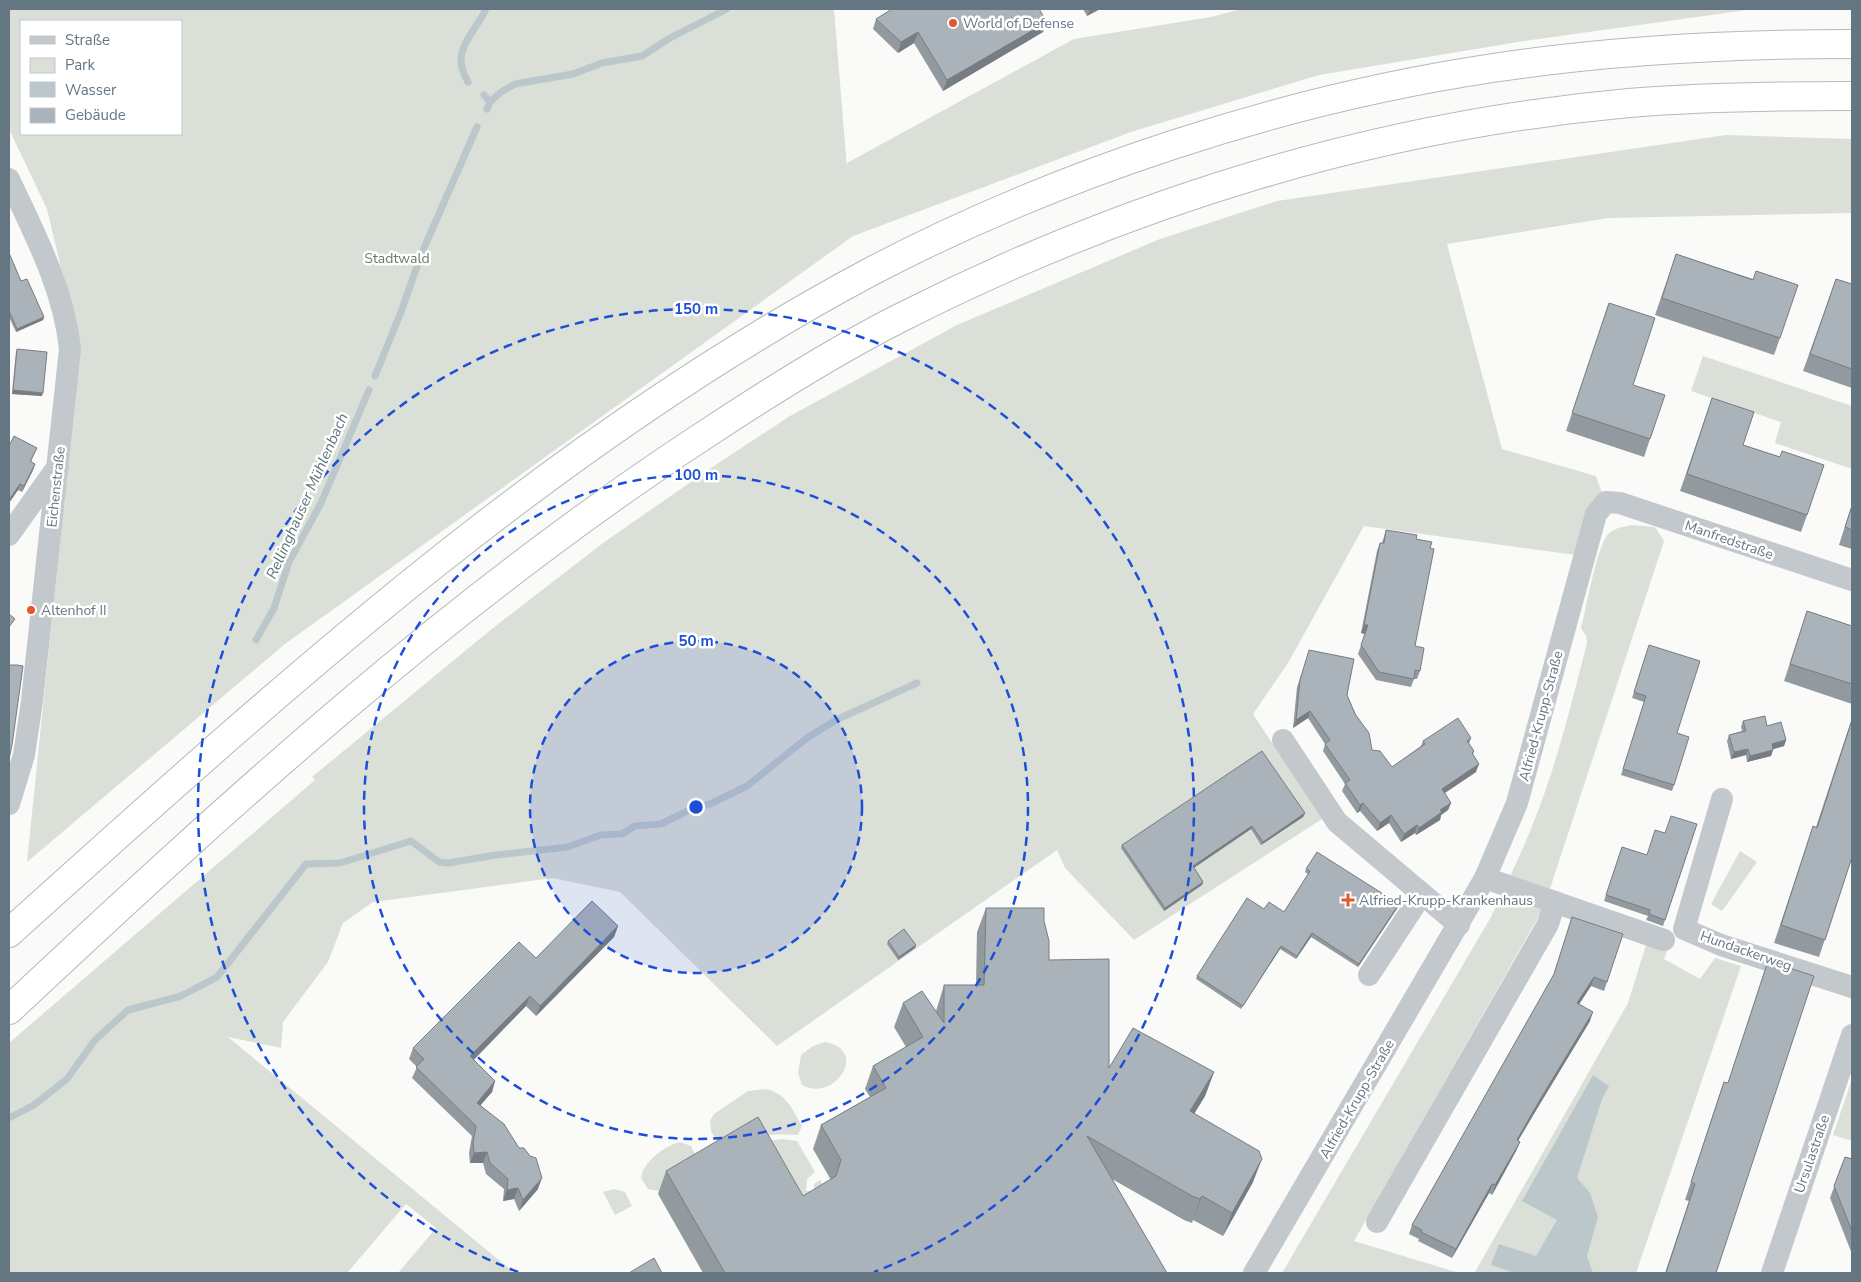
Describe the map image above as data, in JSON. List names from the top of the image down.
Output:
{
  "streets": {
    "street": [
      "Eichenstraße",
      "Manfredstraße",
      "Alfried-Krupp-Straße",
      "Hundackerweg",
      "Ursulastraße"
    ]
  },
  "crossings": [
    ["Manfredstraße", "Alfried-Krupp-Straße"]
  ],
  "water": ["Rellinghauser Mühlenbach"],
  "parks": ["Stadtwald"],
  "places": {
    "other": ["World of Defense", "Altenhof II"],
    "health": ["Alfried-Krupp-Krankenhaus"]
  },
  "legend": [
    "Straße",
    "Park",
    "Wasser",
    "Gebäude"
  ],
  "rings": ["150 m", "100 m", "50 m"]
}
